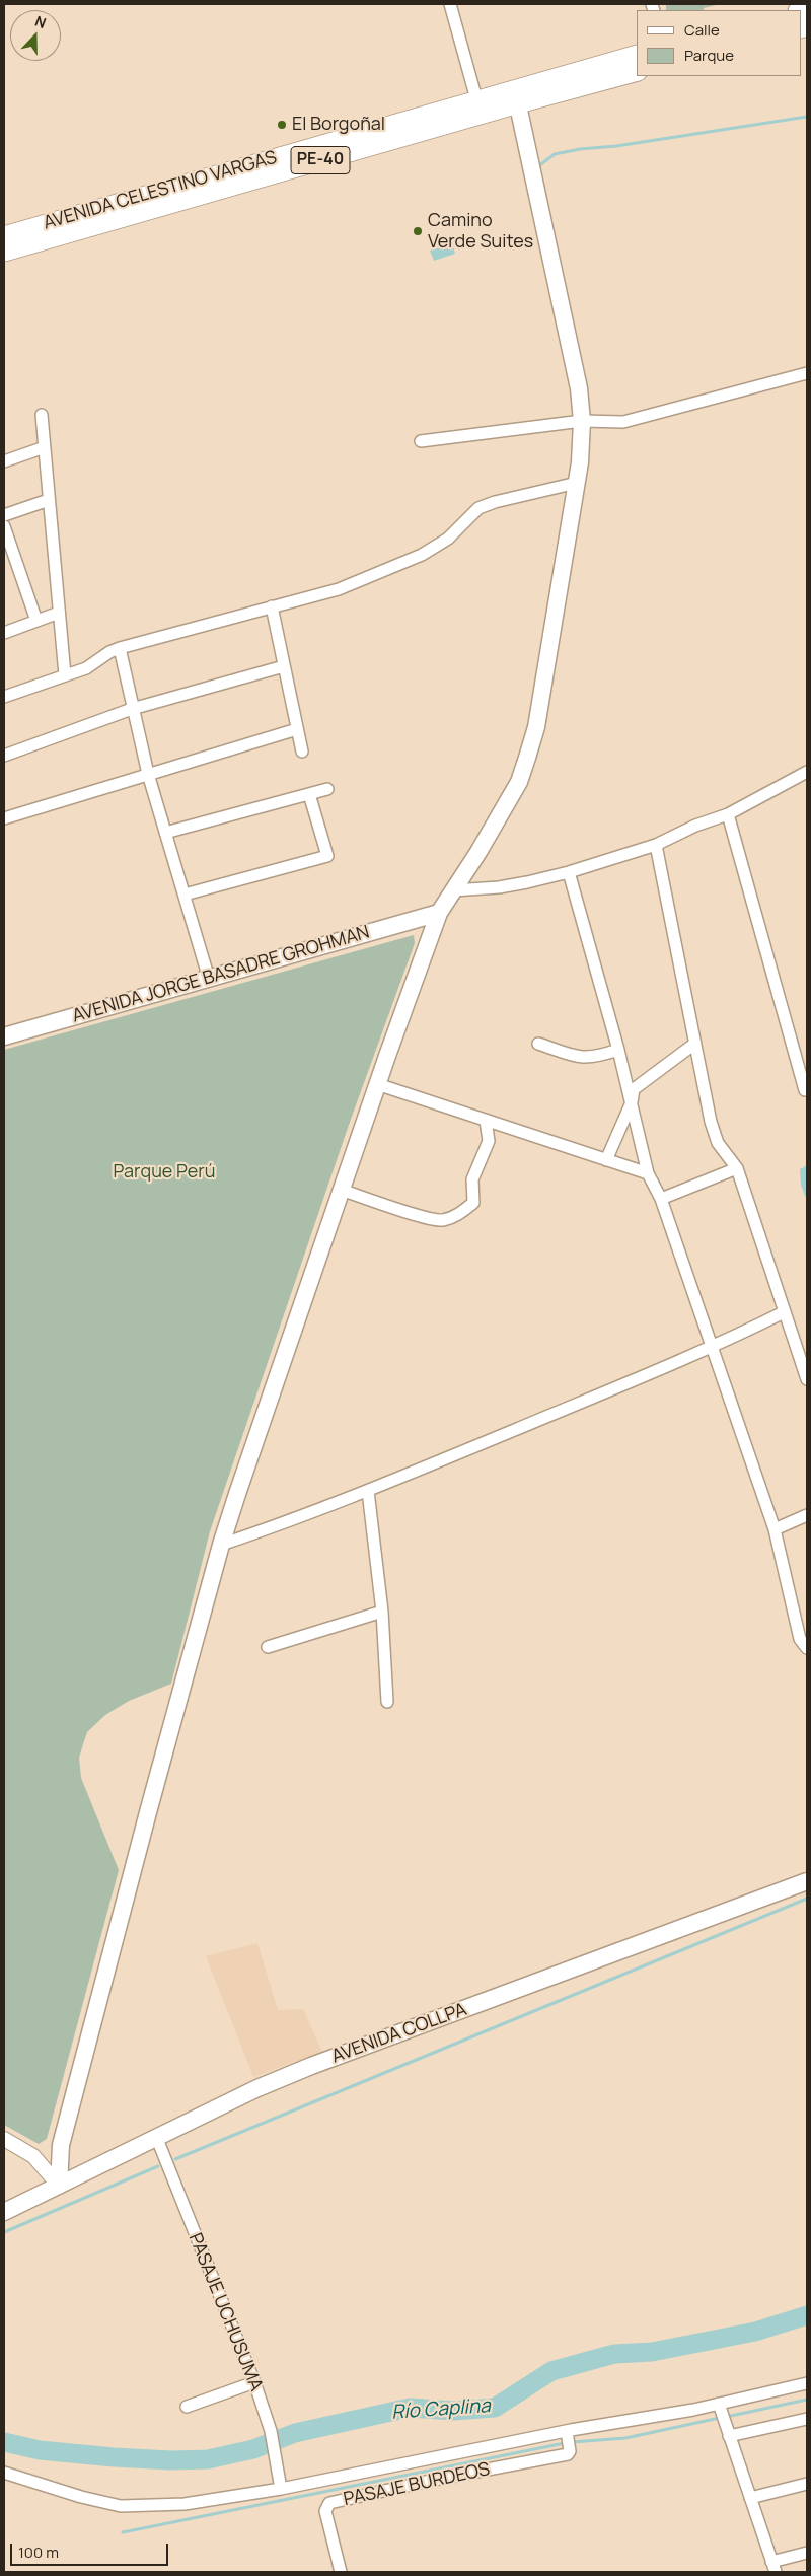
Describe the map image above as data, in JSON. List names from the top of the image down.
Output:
{
  "streets": {
    "highway": ["PE-40", "AVENIDA CELESTINO VARGAS"],
    "main road": ["AVENIDA JORGE BASADRE GROHMAN", "AVENIDA COLLPA"],
    "street": ["PASAJE UCHUSUMA", "PASAJE BURDEOS"]
  },
  "crossings": [
    ["AVENIDA COLLPA", "PASAJE UCHUSUMA"]
  ],
  "water": ["Río Caplina"],
  "parks": ["Parque Perú"],
  "places": ["El Borgoñal", "Camino Verde Suites"],
  "legend": ["Calle", "Parque"],
  "scale_bar": "100 m",
  "north": "top"
}
